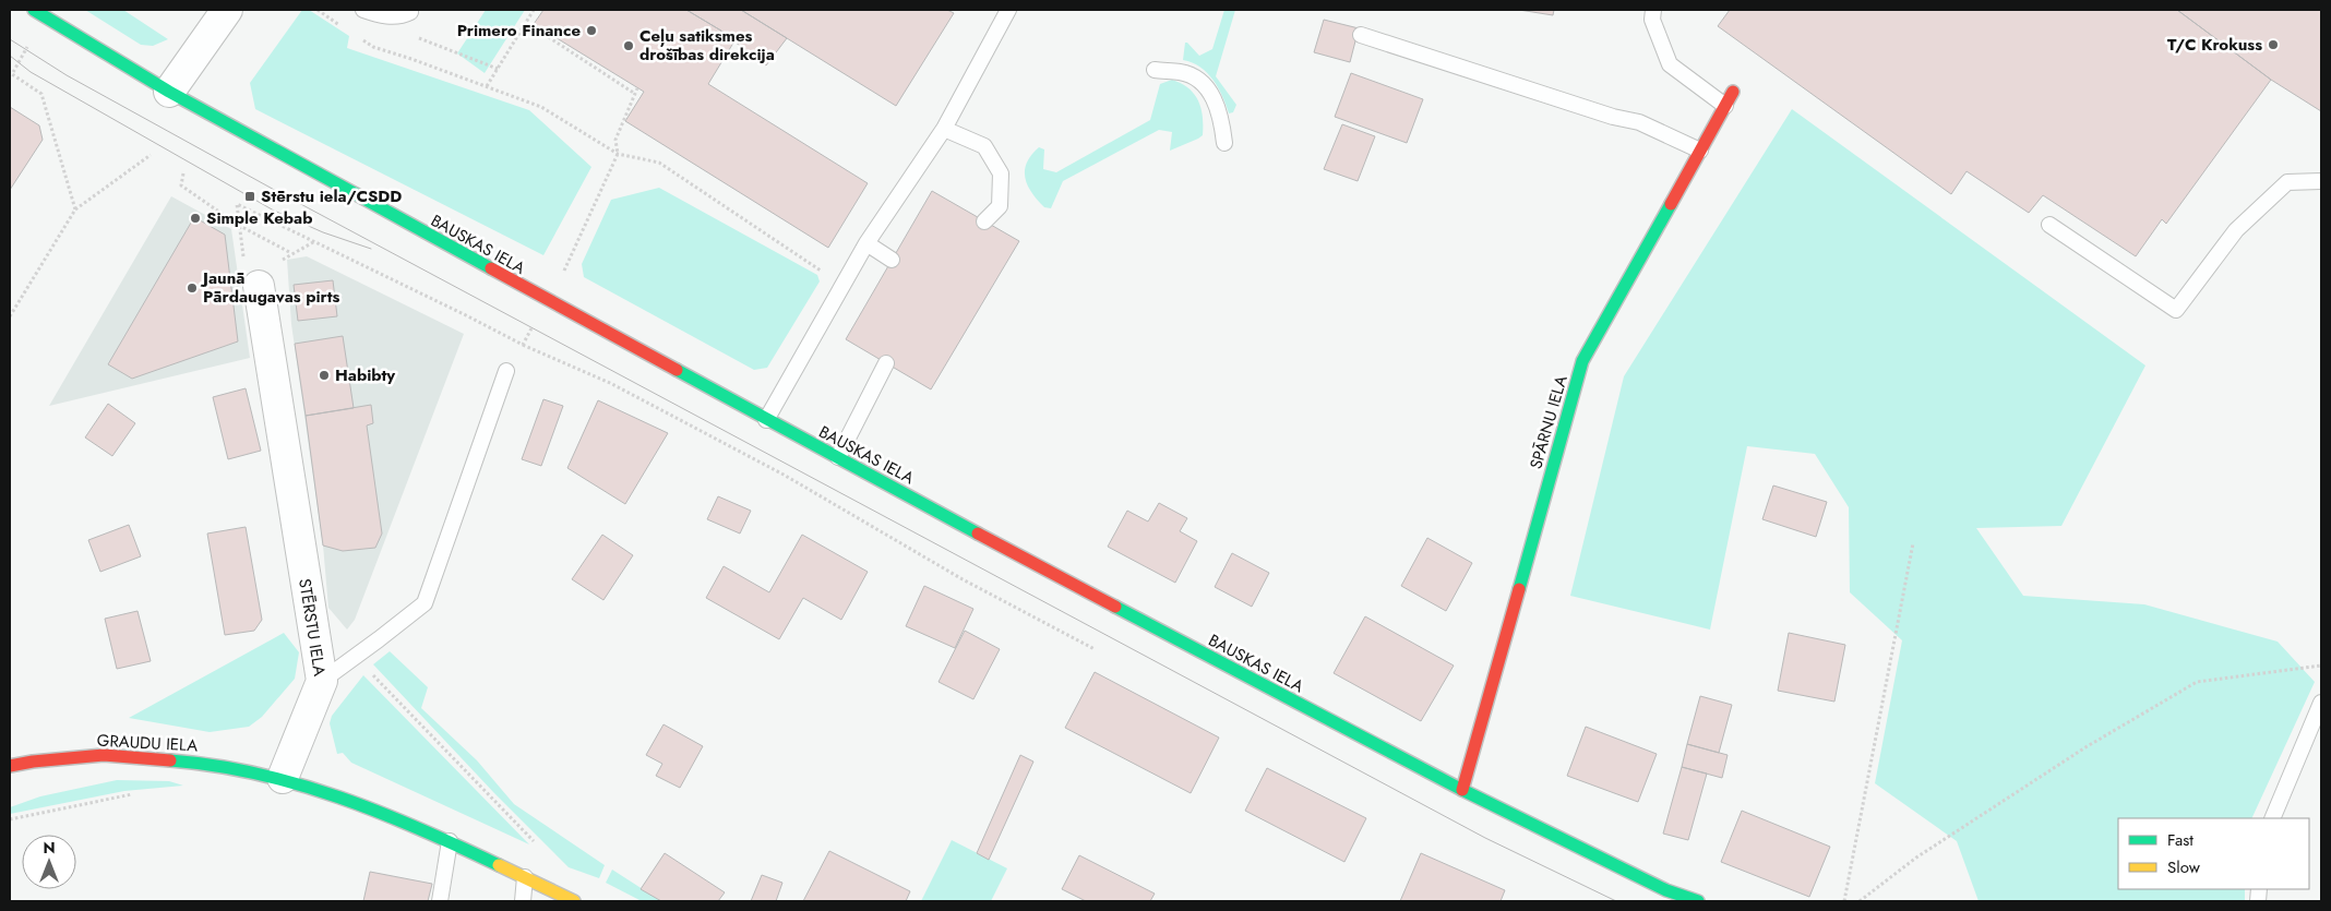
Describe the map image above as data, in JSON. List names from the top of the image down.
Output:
{
  "streets": {
    "street": [
      "BAUSKAS IELA",
      "SPĀRNU IELA",
      "STĒRSTU IELA",
      "GRAUDU IELA"
    ]
  },
  "crossings": [
    ["BAUSKAS IELA", "SPĀRNU IELA"],
    ["STĒRSTU IELA", "GRAUDU IELA"]
  ],
  "places": {
    "other": [
      "Primero Finance",
      "T/C Krokuss",
      "Ceļu satiksmes drošības direkcija",
      "Simple Kebab",
      "Jaunā Pārdaugavas pirts",
      "Habibty"
    ],
    "transit": ["Stērstu iela/CSDD"]
  },
  "legend": ["Fast", "Slow"],
  "north": "top"
}
